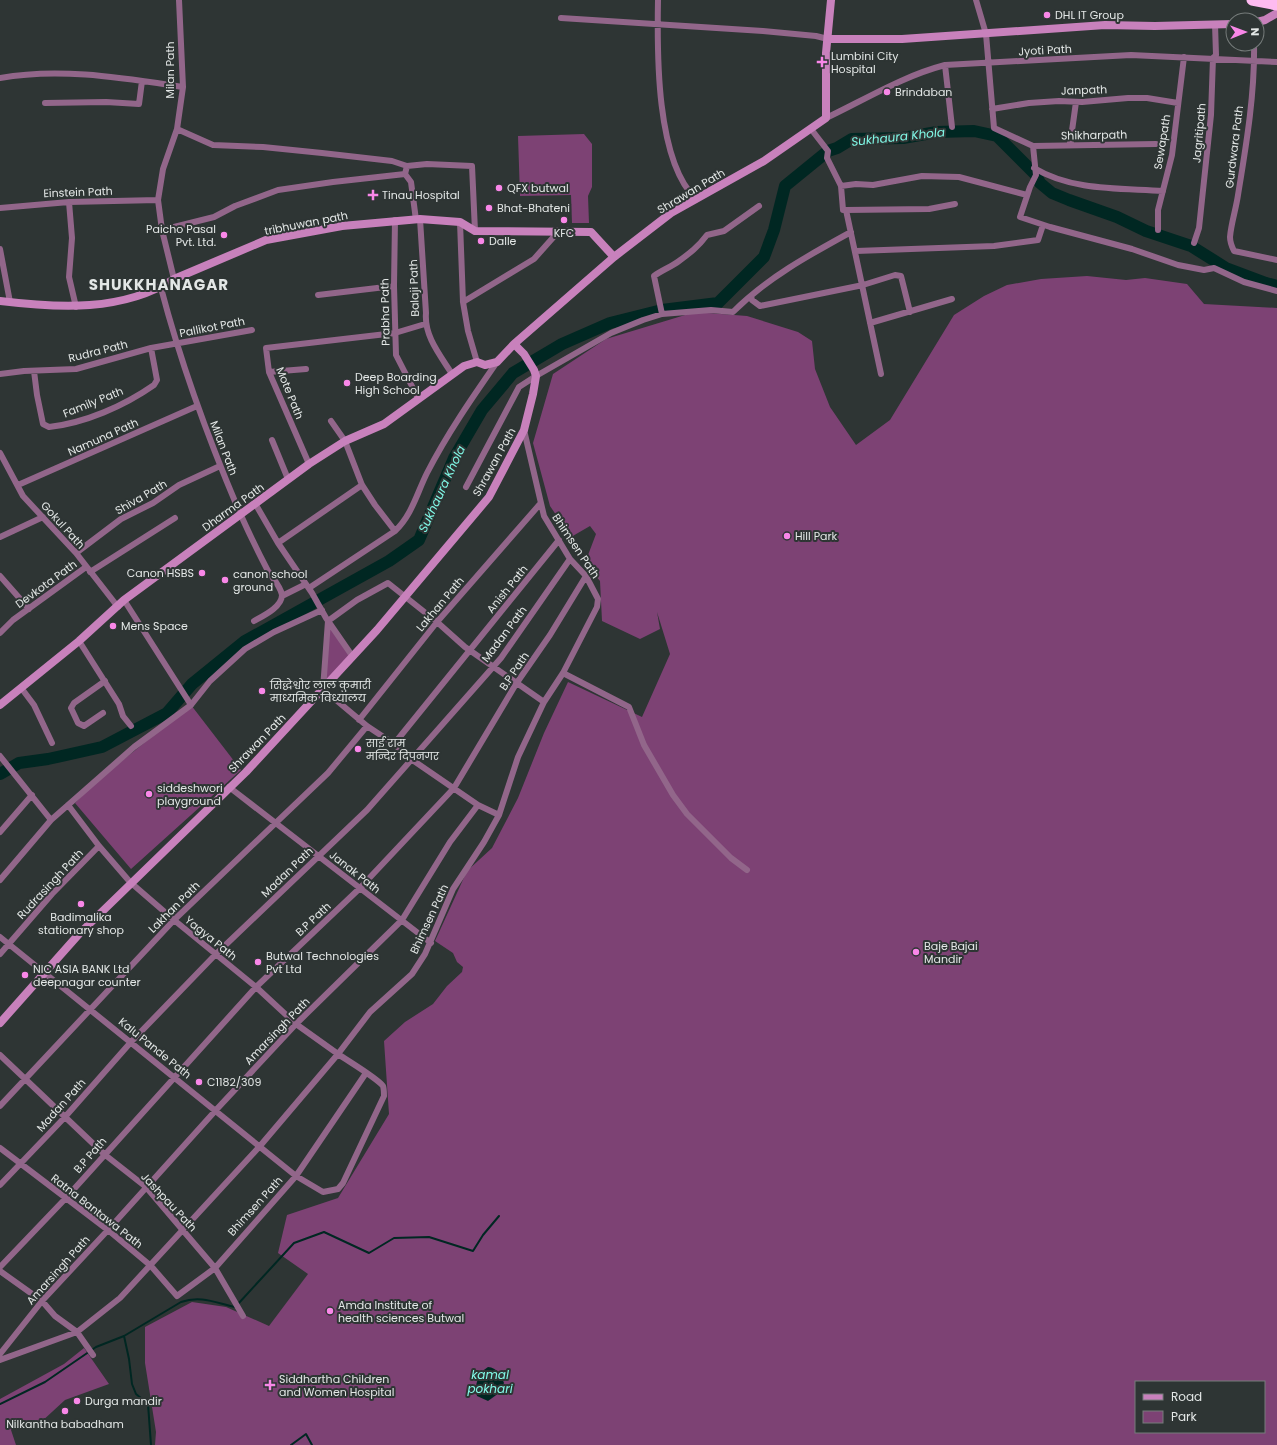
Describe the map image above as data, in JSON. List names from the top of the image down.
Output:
{
  "streets": {
    "street": [
      "Jyoti Path",
      "Milan Path",
      "Janpath",
      "Jagritipath",
      "Shikharpath",
      "Sewapath",
      "Gurdwara Path",
      "Shrawan Path",
      "Einstein Path",
      "tribhuwan path",
      "Balaji Path",
      "Prabha Path",
      "Pallikot Path",
      "Rudra Path",
      "Mote Path",
      "Family Path",
      "Namuna Path",
      "Shiva Path",
      "Dharma Path",
      "Gokul Path",
      "Bhimsen Path",
      "Devkota Path",
      "Anish Path",
      "Lakhan Path",
      "Madan Path",
      "B.P Path",
      "Janak Path",
      "Rudrasingh Path",
      "Yagya Path",
      "Amarsingh Path",
      "Kalu Pande Path",
      "Jashpau Path",
      "Ratna Bantawa Path"
    ]
  },
  "crossings": [
    ["Jyoti Path", "Jagritipath"],
    ["Jyoti Path", "Sewapath"],
    ["Jyoti Path", "Gurdwara Path"],
    ["Jyoti Path", "Shrawan Path"],
    ["Milan Path", "Shrawan Path"],
    ["Milan Path", "Einstein Path"],
    ["Milan Path", "tribhuwan path"],
    ["Milan Path", "Pallikot Path"],
    ["Milan Path", "Rudra Path"],
    ["Milan Path", "Namuna Path"],
    ["Milan Path", "Shiva Path"],
    ["Milan Path", "Dharma Path"],
    ["Janpath", "Sewapath"],
    ["Shrawan Path", "Dharma Path"],
    ["Shrawan Path", "Bhimsen Path"],
    ["Shrawan Path", "Janak Path"],
    ["Shrawan Path", "Yagya Path"],
    ["Shrawan Path", "Kalu Pande Path"],
    ["tribhuwan path", "Balaji Path"],
    ["tribhuwan path", "Prabha Path"],
    ["Balaji Path", "Dharma Path"],
    ["Prabha Path", "Mote Path"],
    ["Prabha Path", "Dharma Path"],
    ["Pallikot Path", "Rudra Path"],
    ["Rudra Path", "Family Path"],
    ["Mote Path", "Dharma Path"],
    ["Namuna Path", "Gokul Path"],
    ["Shiva Path", "Gokul Path"],
    ["Dharma Path", "Gokul Path"],
    ["Gokul Path", "Devkota Path"],
    ["Bhimsen Path", "Anish Path"],
    ["Bhimsen Path", "Lakhan Path"],
    ["Bhimsen Path", "Madan Path"],
    ["Bhimsen Path", "B.P Path"],
    ["Bhimsen Path", "Janak Path"],
    ["Bhimsen Path", "Yagya Path"],
    ["Bhimsen Path", "Kalu Pande Path"],
    ["Bhimsen Path", "Jashpau Path"],
    ["Bhimsen Path", "Ratna Bantawa Path"],
    ["Lakhan Path", "Janak Path"],
    ["Lakhan Path", "Yagya Path"],
    ["Lakhan Path", "Kalu Pande Path"],
    ["Lakhan Path", "Jashpau Path"],
    ["Madan Path", "Janak Path"],
    ["Madan Path", "Yagya Path"],
    ["Madan Path", "Kalu Pande Path"],
    ["Madan Path", "Jashpau Path"],
    ["Madan Path", "Ratna Bantawa Path"],
    ["B.P Path", "Janak Path"],
    ["B.P Path", "Yagya Path"],
    ["B.P Path", "Kalu Pande Path"],
    ["B.P Path", "Jashpau Path"],
    ["B.P Path", "Ratna Bantawa Path"],
    ["Janak Path", "Amarsingh Path"],
    ["Rudrasingh Path", "Yagya Path"],
    ["Rudrasingh Path", "Kalu Pande Path"],
    ["Yagya Path", "Amarsingh Path"],
    ["Amarsingh Path", "Kalu Pande Path"],
    ["Amarsingh Path", "Jashpau Path"],
    ["Amarsingh Path", "Ratna Bantawa Path"]
  ],
  "districts": ["SHUKKHANAGAR"],
  "water": ["Sukhaura Khola", "kamal pokhari"],
  "places": {
    "other": [
      "DHL IT Group",
      "Brindaban",
      "QFX butwal",
      "Bhat-Bhateni",
      "KFC",
      "Paicho Pasal Pvt. Ltd.",
      "Dalle",
      "Deep Boarding High School",
      "Hill Park",
      "Canon HSBS",
      "canon school ground",
      "Mens Space",
      "सिद्धेश्वोर लाल कुमारी माध्यमिक विध्यालय",
      "साई राम मन्दिर दिपनगर",
      "siddeshwori playground",
      "Badimalika stationary shop",
      "Baje Bajai Mandir",
      "Butwal Technologies Pvt Ltd",
      "NIC ASIA BANK Ltd deepnagar counter",
      "C1182/309",
      "Amda Institute of health sciences Butwal",
      "Durga mandir",
      "Nilkantha babadham"
    ],
    "health": ["Lumbini City Hospital", "Tinau Hospital", "Siddhartha Children and Women Hospital"]
  },
  "legend": ["Road", "Park"],
  "north": "right"
}
